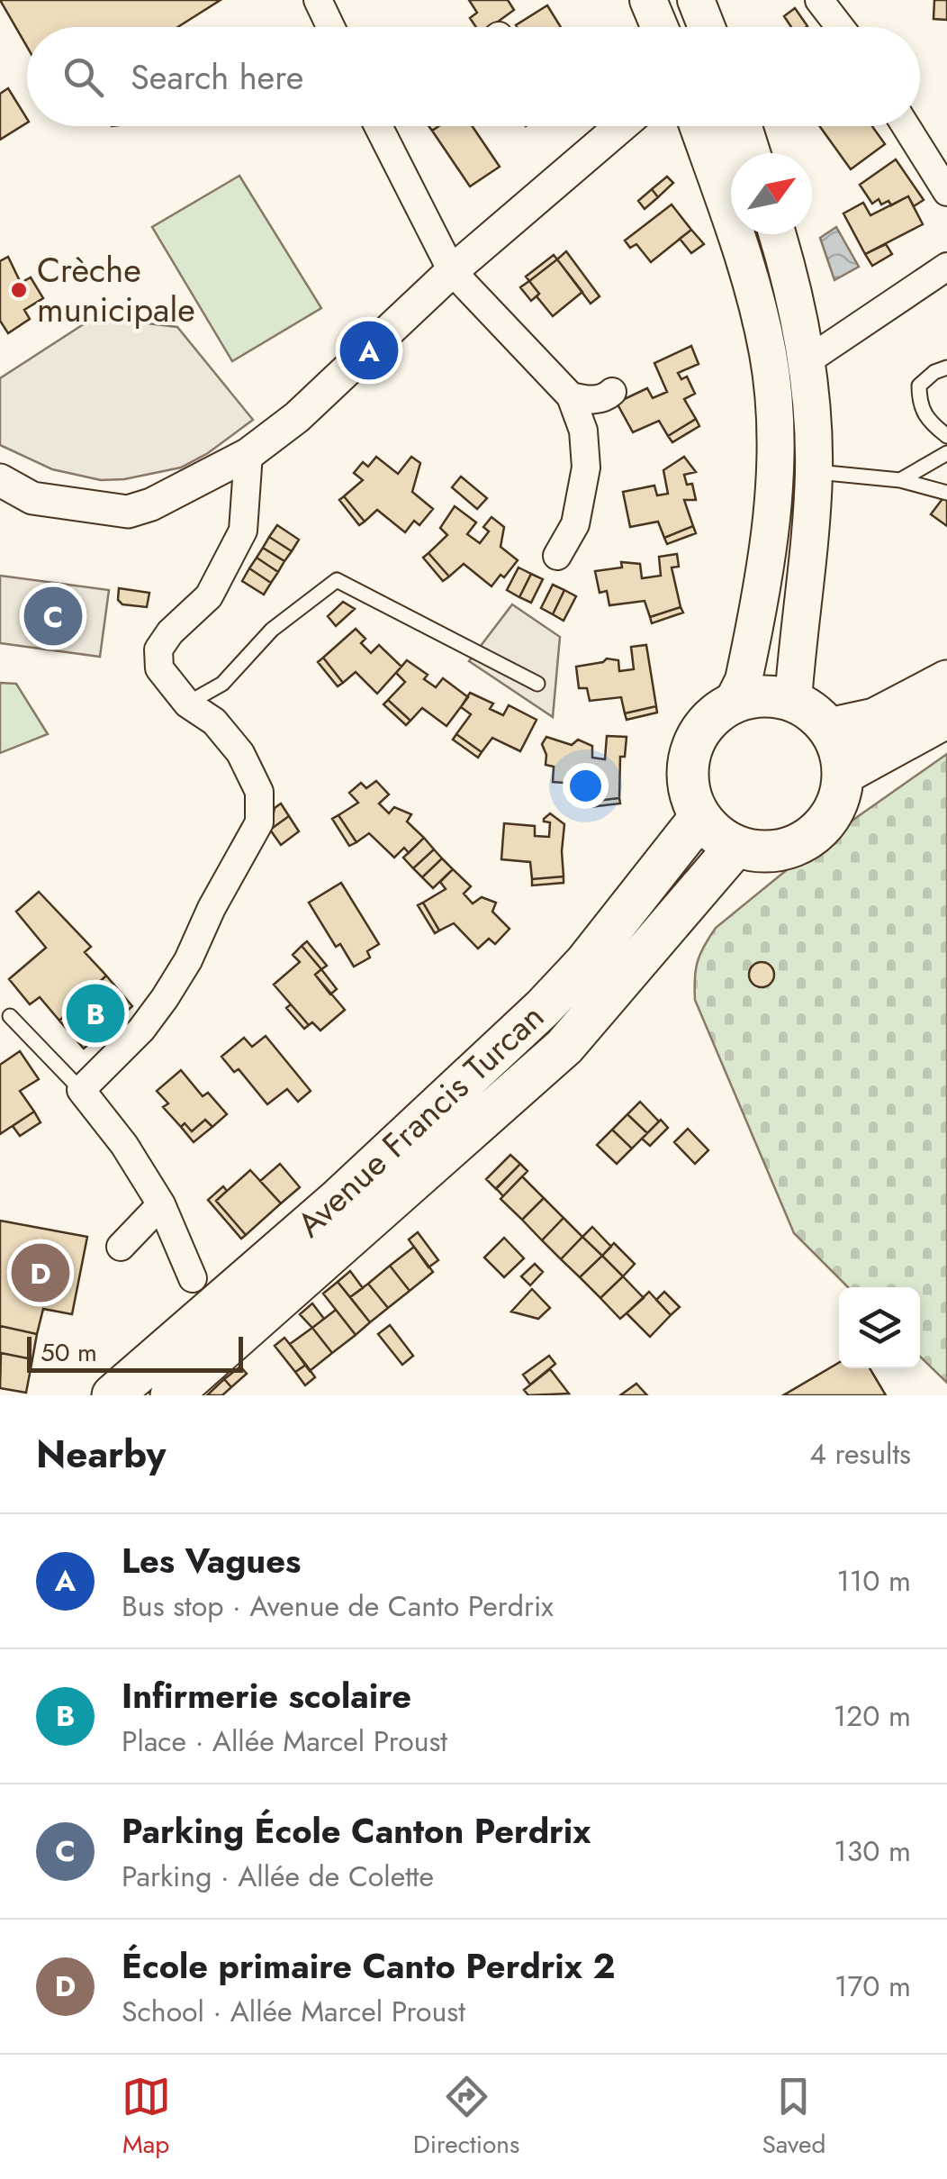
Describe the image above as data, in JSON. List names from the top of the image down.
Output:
{
  "streets": {
    "main road": ["Avenue Francis Turcan"]
  },
  "places": ["Crèche municipale"],
  "scale_bar": "50 m",
  "north": "top right",
  "page": {
    "search": "Search here",
    "pins": [
      "A",
      "C",
      "B",
      "D"
    ],
    "scale": "50 m",
    "heading": ["Nearby", "4 results"],
    "list": [
      {
        "mark": "A",
        "name": "Les Vagues",
        "note": "Bus stop · Avenue de Canto Perdrix",
        "value": "110 m"
      },
      {
        "mark": "B",
        "name": "Infirmerie scolaire",
        "note": "Place · Allée Marcel Proust",
        "value": "120 m"
      },
      {
        "mark": "C",
        "name": "Parking École Canton Perdrix",
        "note": "Parking · Allée de Colette",
        "value": "130 m"
      },
      {
        "mark": "D",
        "name": "École primaire Canto Perdrix 2",
        "note": "School · Allée Marcel Proust",
        "value": "170 m"
      }
    ],
    "nav": ["Map", "Directions", "Saved"]
  }
}
